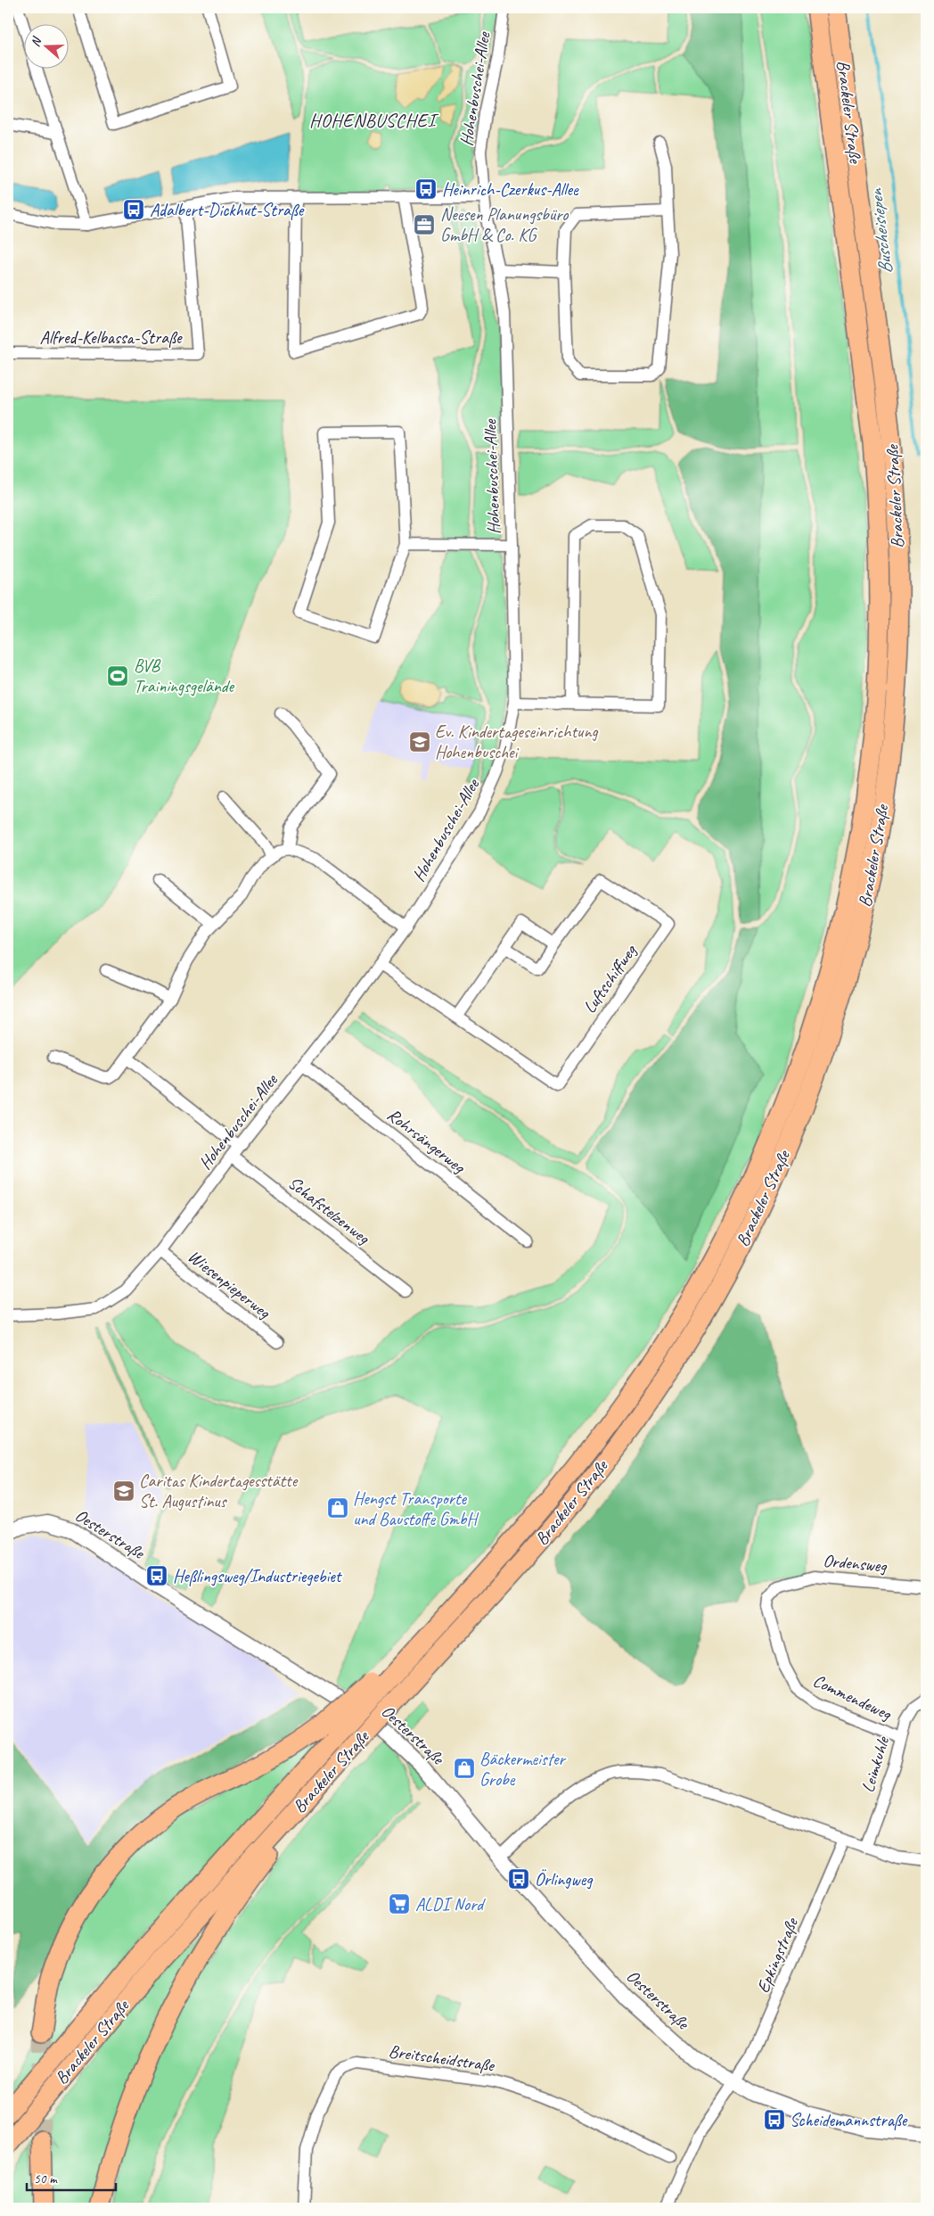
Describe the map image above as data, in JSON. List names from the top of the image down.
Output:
{
  "streets": {
    "highway": ["Brackeler Straße"],
    "street": [
      "Hohenbuschei-Allee",
      "Alfred-Kelbassa-Straße",
      "Luftschiffweg",
      "Rohrsängerweg",
      "Schafstelzenweg",
      "Wiesenpieperweg",
      "Oesterstraße",
      "Ordensweg",
      "Commendeweg",
      "Leimkuhle",
      "Epkingstraße",
      "Breitscheidstraße"
    ]
  },
  "crossings": [
    ["Hohenbuschei-Allee", "Luftschiffweg"],
    ["Hohenbuschei-Allee", "Rohrsängerweg"],
    ["Hohenbuschei-Allee", "Schafstelzenweg"],
    ["Hohenbuschei-Allee", "Wiesenpieperweg"],
    ["Oesterstraße", "Epkingstraße"],
    ["Ordensweg", "Commendeweg"],
    ["Commendeweg", "Leimkuhle"]
  ],
  "districts": ["HOHENBUSCHEI"],
  "water": ["Buscheisiepen"],
  "places": {
    "bus stop": [
      "Heinrich-Czerkus-Allee",
      "Adalbert-Dickhut-Straße",
      "Heßlingsweg/Industriegebiet",
      "Örlingweg",
      "Scheidemannstraße"
    ],
    "office": ["Neesen Planungsbüro GmbH & Co. KG"],
    "sports": ["BVB Trainingsgelände"],
    "school or university": ["Ev. Kindertageseinrichtung Hohenbuschei", "Caritas Kindertagesstätte St. Augustinus"],
    "shop": ["Hengst Transporte und Baustoffe GmbH", "Bäckermeister Grobe"],
    "supermarket": ["ALDI Nord"]
  },
  "scale_bar": "50 m",
  "north": "left"
}
